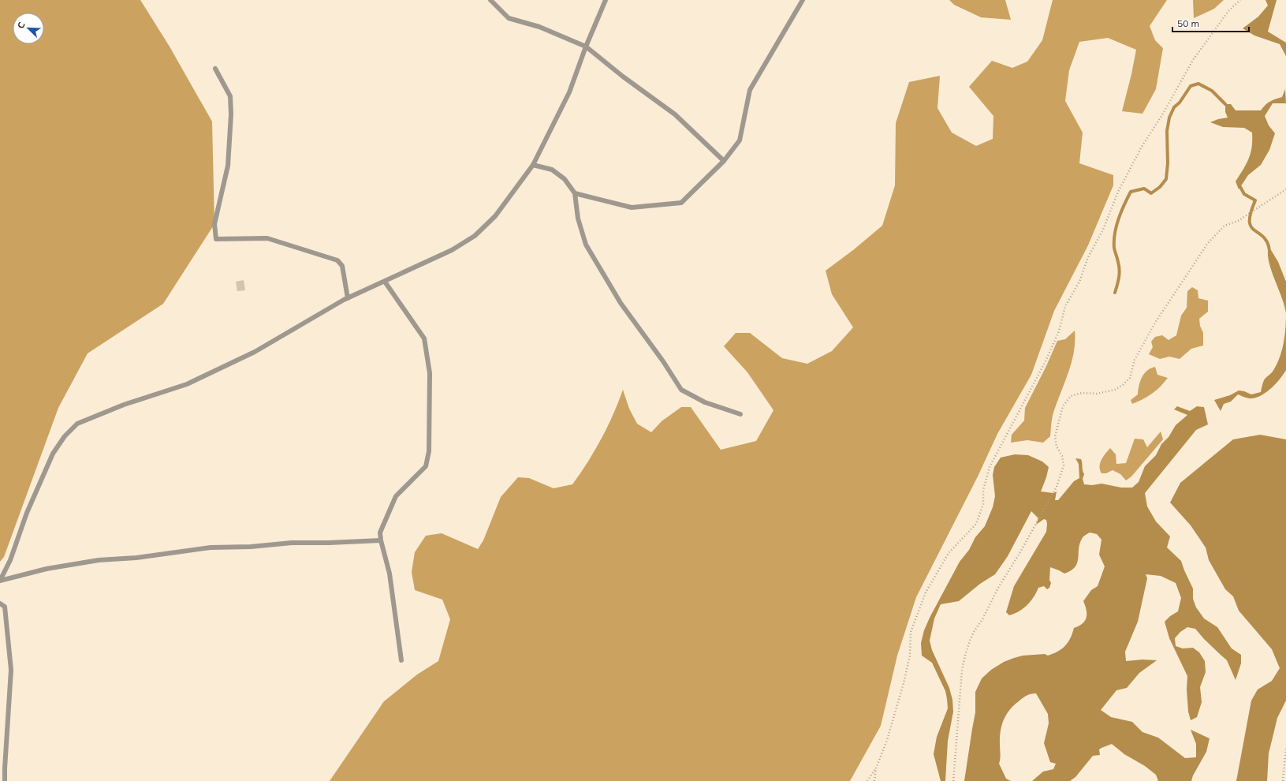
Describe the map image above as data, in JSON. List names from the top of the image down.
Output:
{
  "scale_bar": "50 m",
  "north": "top left"
}
